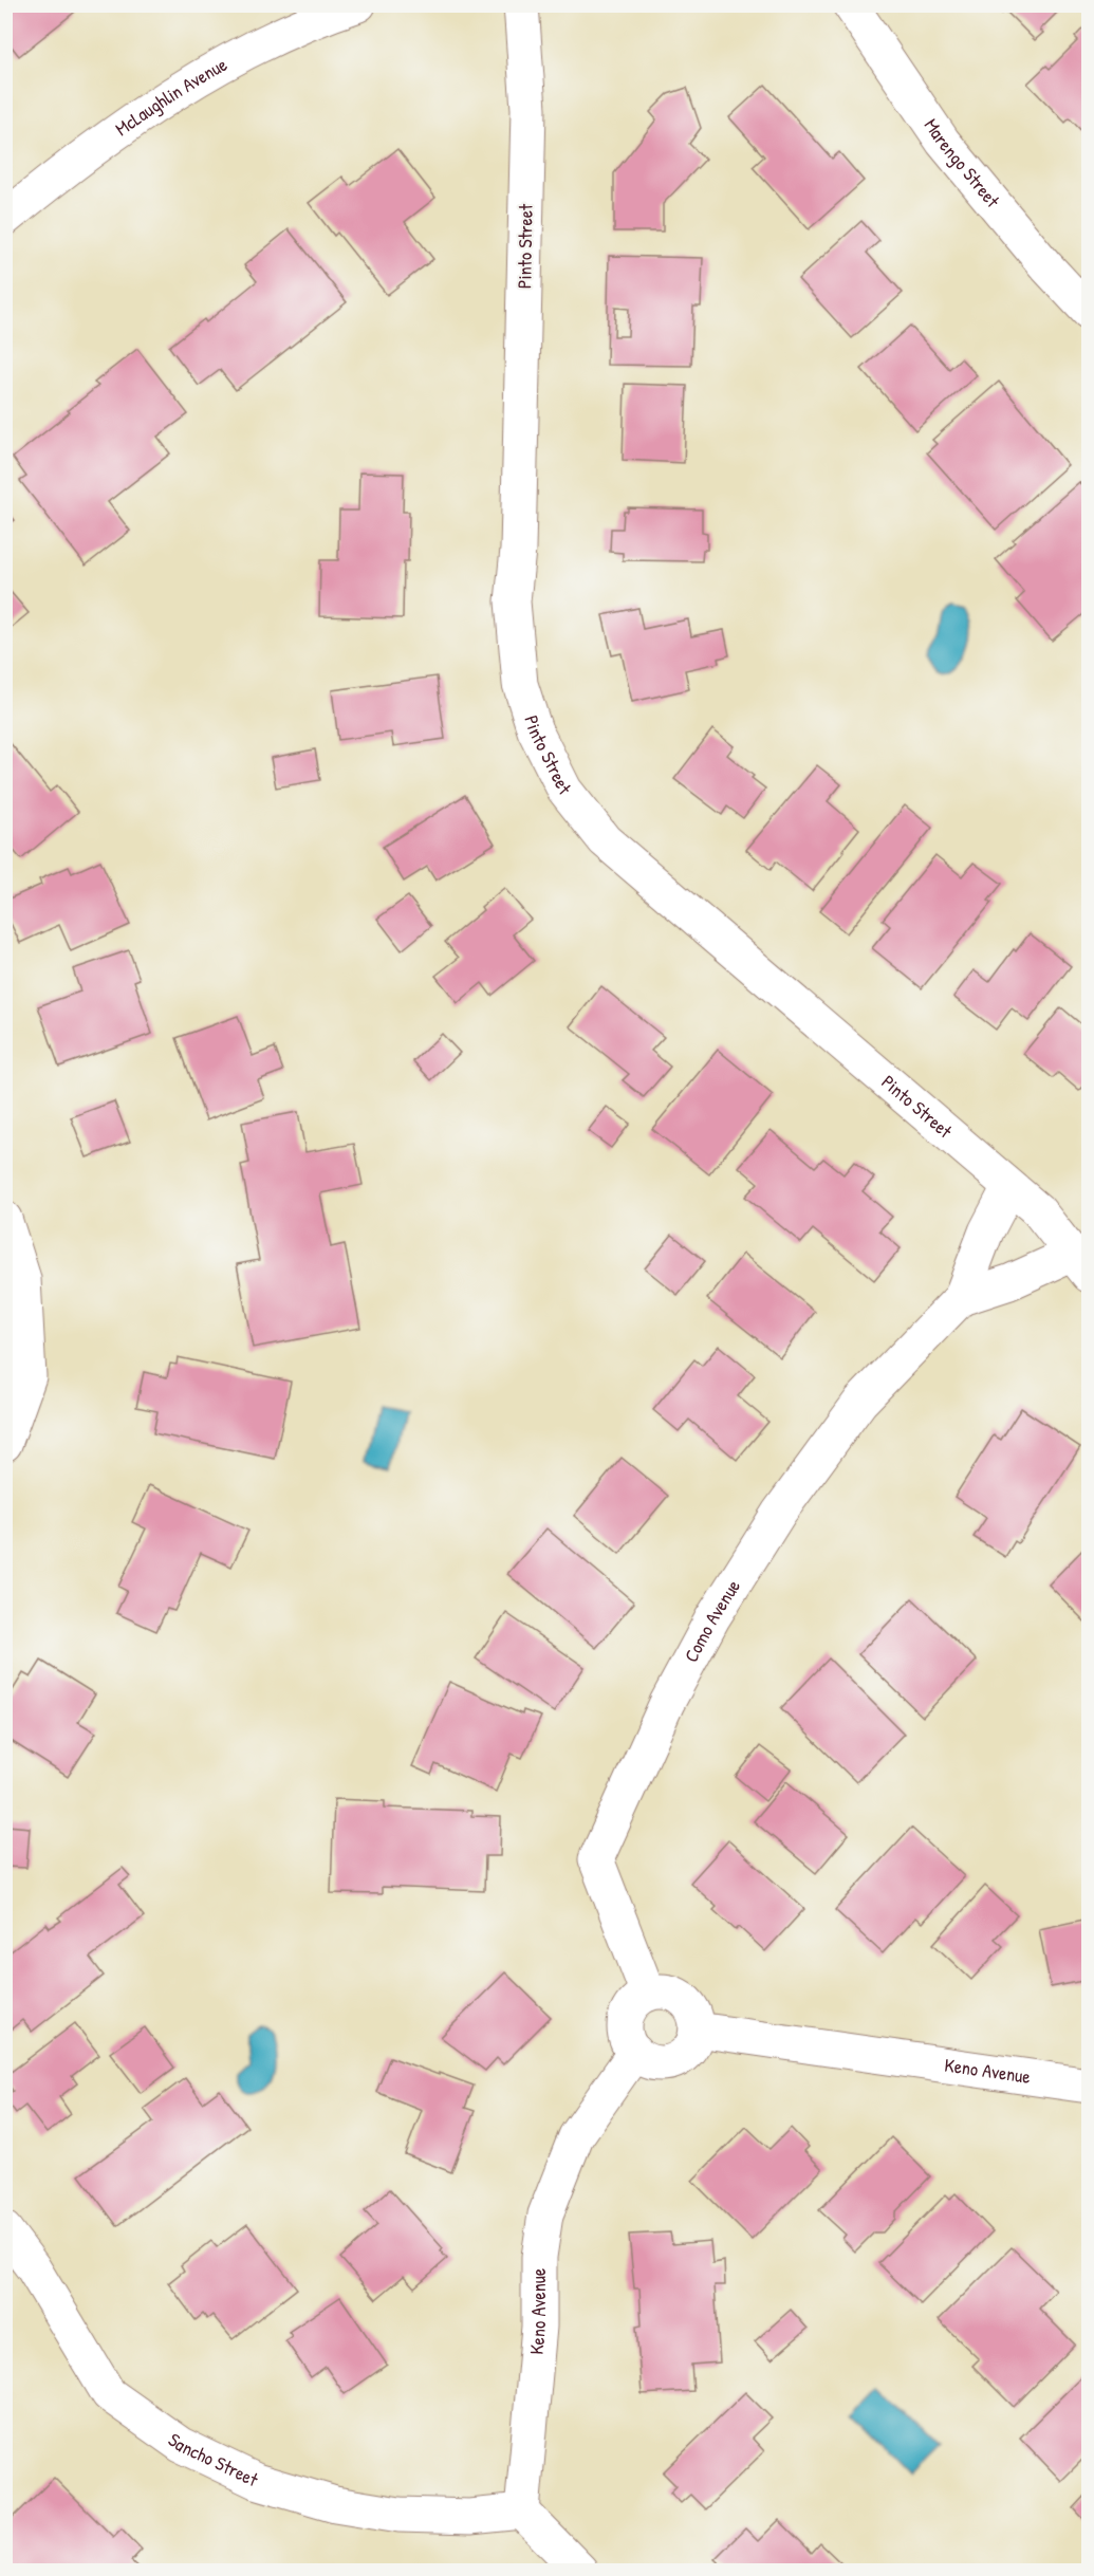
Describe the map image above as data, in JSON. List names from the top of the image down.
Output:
{
  "streets": {
    "street": [
      "McLaughlin Avenue",
      "Marengo Street",
      "Pinto Street",
      "Como Avenue",
      "Keno Avenue",
      "Sancho Street"
    ]
  },
  "crossings": [
    ["Pinto Street", "Como Avenue"],
    ["Como Avenue", "Keno Avenue"],
    ["Keno Avenue", "Sancho Street"]
  ]
}
